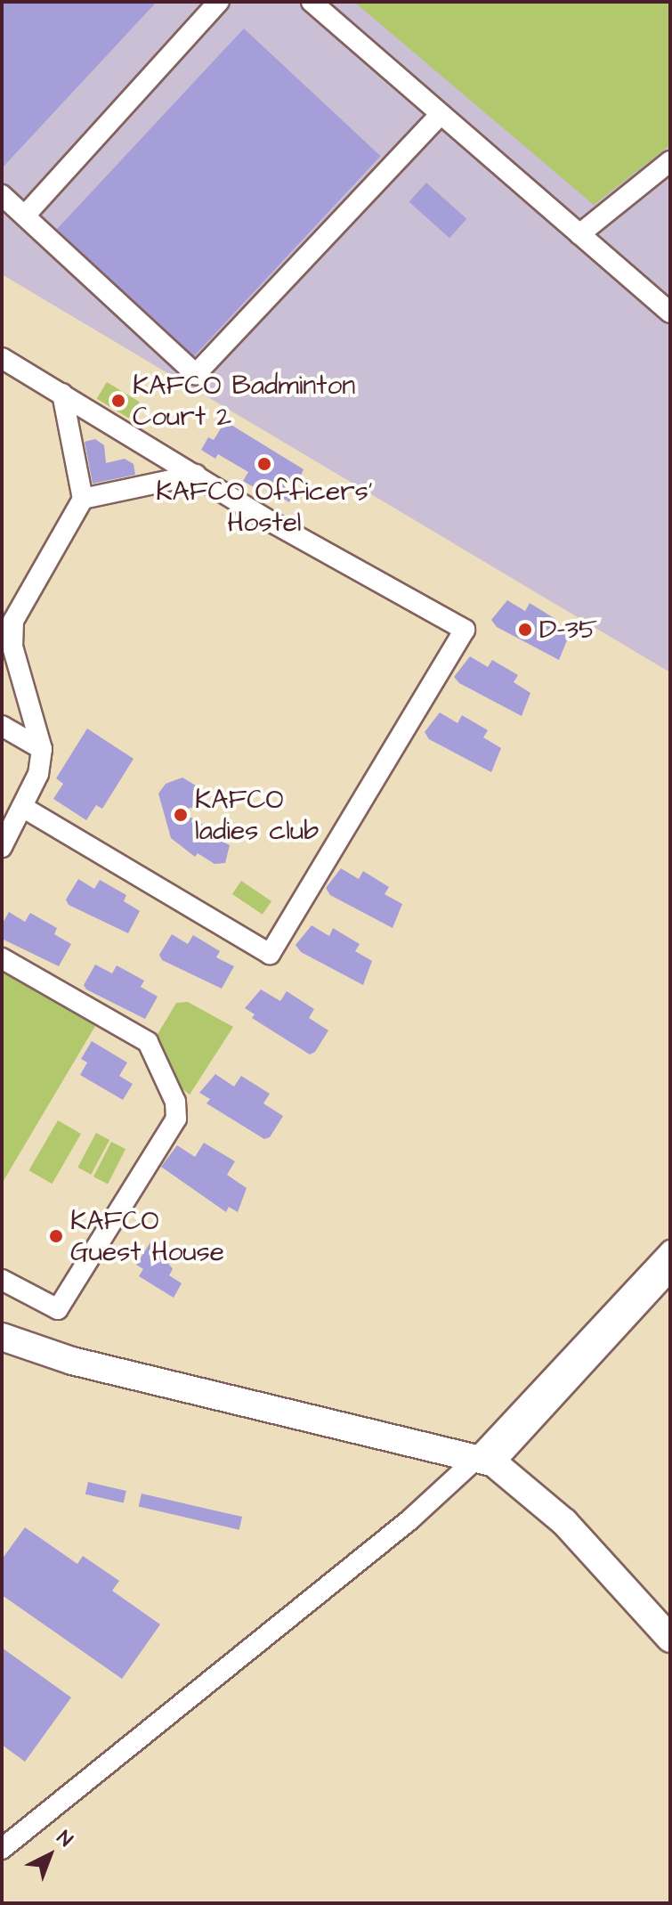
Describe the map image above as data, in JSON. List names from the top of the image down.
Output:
{
  "places": [
    "KAFCO Badminton Court 2",
    "KAFCO Officers' Hostel",
    "D-35",
    "KAFCO ladies club",
    "KAFCO Guest House"
  ],
  "north": "top right"
}
